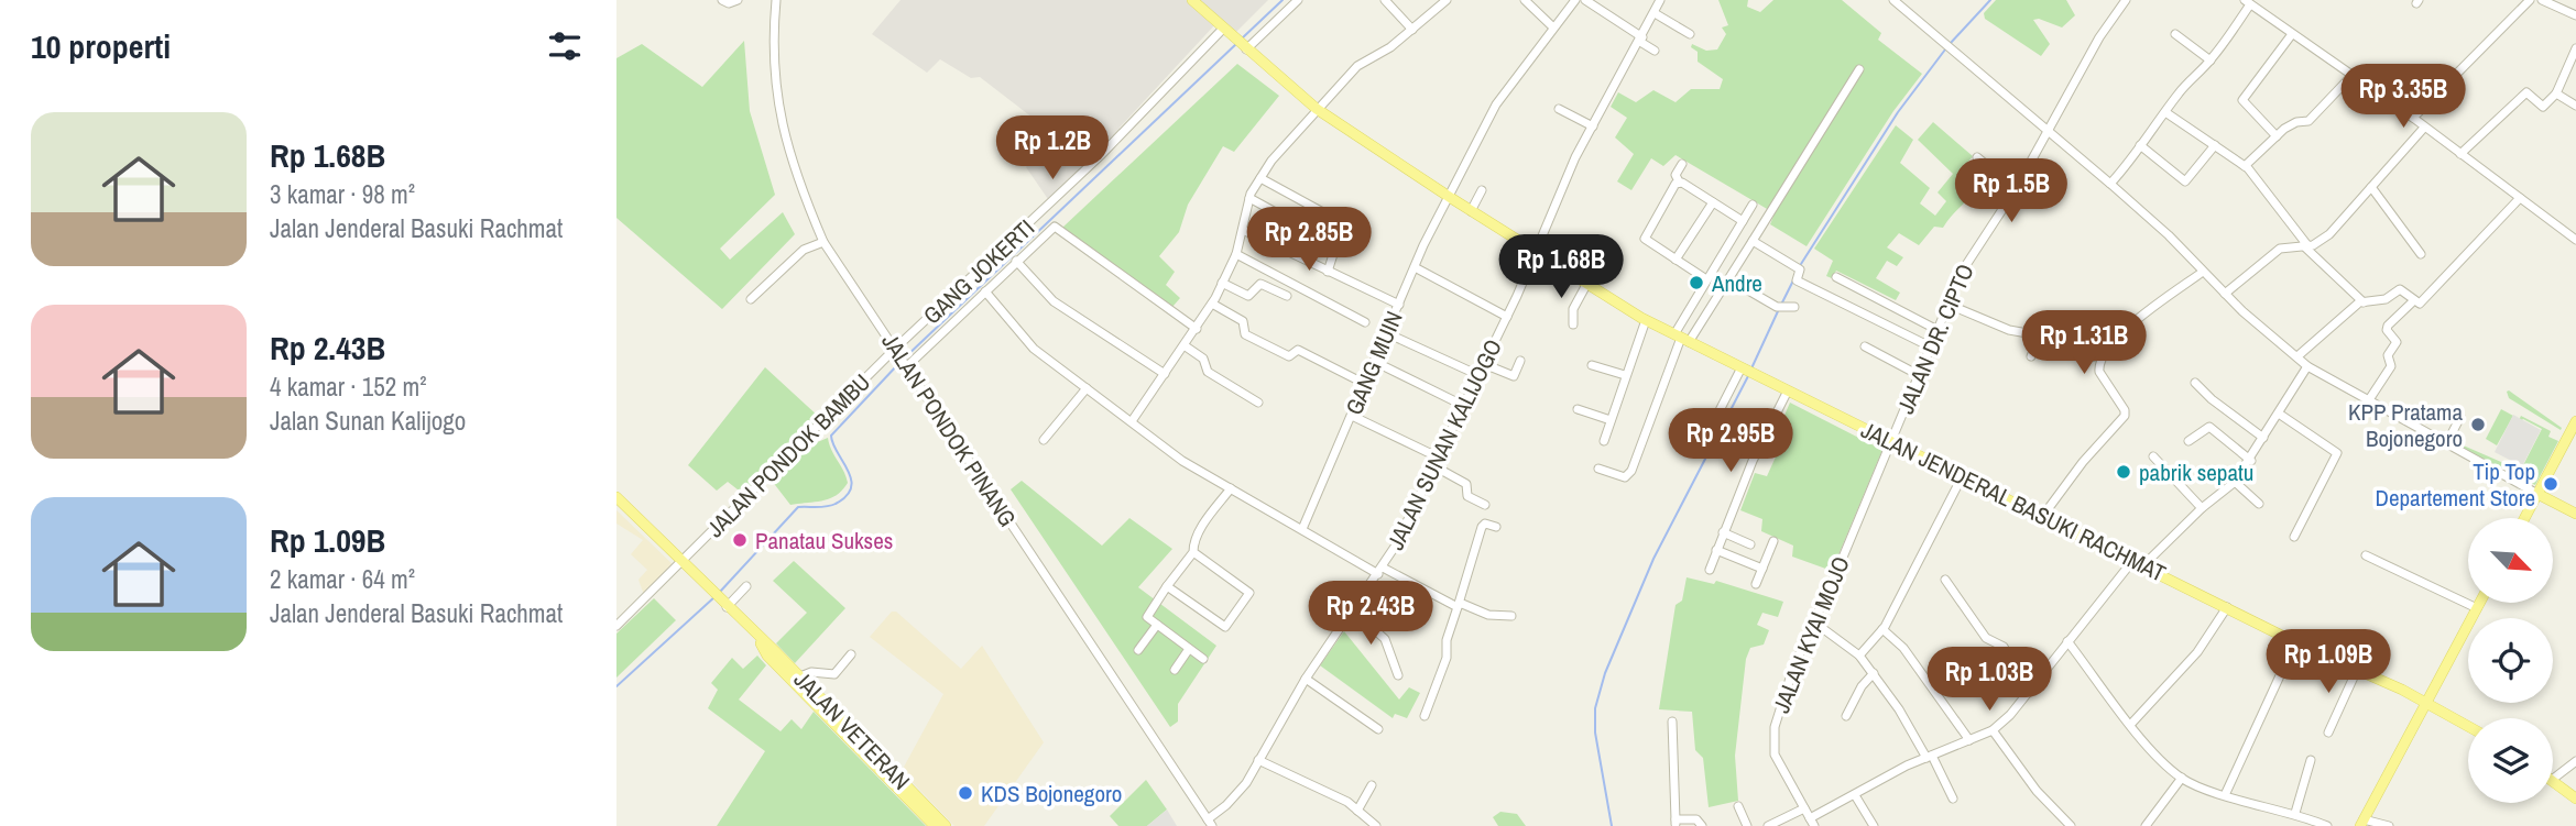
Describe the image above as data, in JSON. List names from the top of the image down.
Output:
{
  "streets": {
    "main road": ["JALAN JENDERAL BASUKI RACHMAT", "JALAN VETERAN"],
    "street": [
      "GANG JOKERTI",
      "JALAN DR. CIPTO",
      "GANG MUIN",
      "JALAN PONDOK PINANG",
      "JALAN SUNAN KALIJOGO",
      "JALAN PONDOK BAMBU",
      "JALAN KYAI MOJO"
    ]
  },
  "crossings": [
    ["GANG JOKERTI", "JALAN PONDOK PINANG"],
    ["GANG JOKERTI", "JALAN PONDOK BAMBU"],
    ["GANG JOKERTI", "JALAN JENDERAL BASUKI RACHMAT"],
    ["JALAN DR. CIPTO", "JALAN JENDERAL BASUKI RACHMAT"],
    ["JALAN DR. CIPTO", "JALAN KYAI MOJO"],
    ["GANG MUIN", "JALAN JENDERAL BASUKI RACHMAT"],
    ["JALAN PONDOK PINANG", "JALAN SUNAN KALIJOGO"],
    ["JALAN PONDOK PINANG", "JALAN PONDOK BAMBU"],
    ["JALAN SUNAN KALIJOGO", "JALAN JENDERAL BASUKI RACHMAT"],
    ["JALAN PONDOK BAMBU", "JALAN VETERAN"],
    ["JALAN JENDERAL BASUKI RACHMAT", "JALAN KYAI MOJO"]
  ],
  "places": [
    "Andre",
    "KPP Pratama Bojonegoro",
    "pabrik sepatu",
    "Tip Top Departement Store",
    "Panatau Sukses",
    "KDS Bojonegoro"
  ],
  "north": "bottom right",
  "page": {
    "heading": "10 properti",
    "price": [
      "Rp 3.35B",
      "Rp 1.2B",
      "Rp 1.5B",
      "Rp 2.85B",
      "Rp 1.68B",
      "Rp 1.31B",
      "Rp 2.95B",
      "Rp 2.43B",
      "Rp 1.09B",
      "Rp 1.03B"
    ],
    "list": [
      {
        "name": "Rp 1.68B",
        "note": "3 kamar · 98 m² · Jalan Jenderal Basuki Rachmat"
      },
      {
        "name": "Rp 2.43B",
        "note": "4 kamar · 152 m² · Jalan Sunan Kalijogo"
      },
      {
        "name": "Rp 1.09B",
        "note": "2 kamar · 64 m² · Jalan Jenderal Basuki Rachmat"
      }
    ]
  }
}
